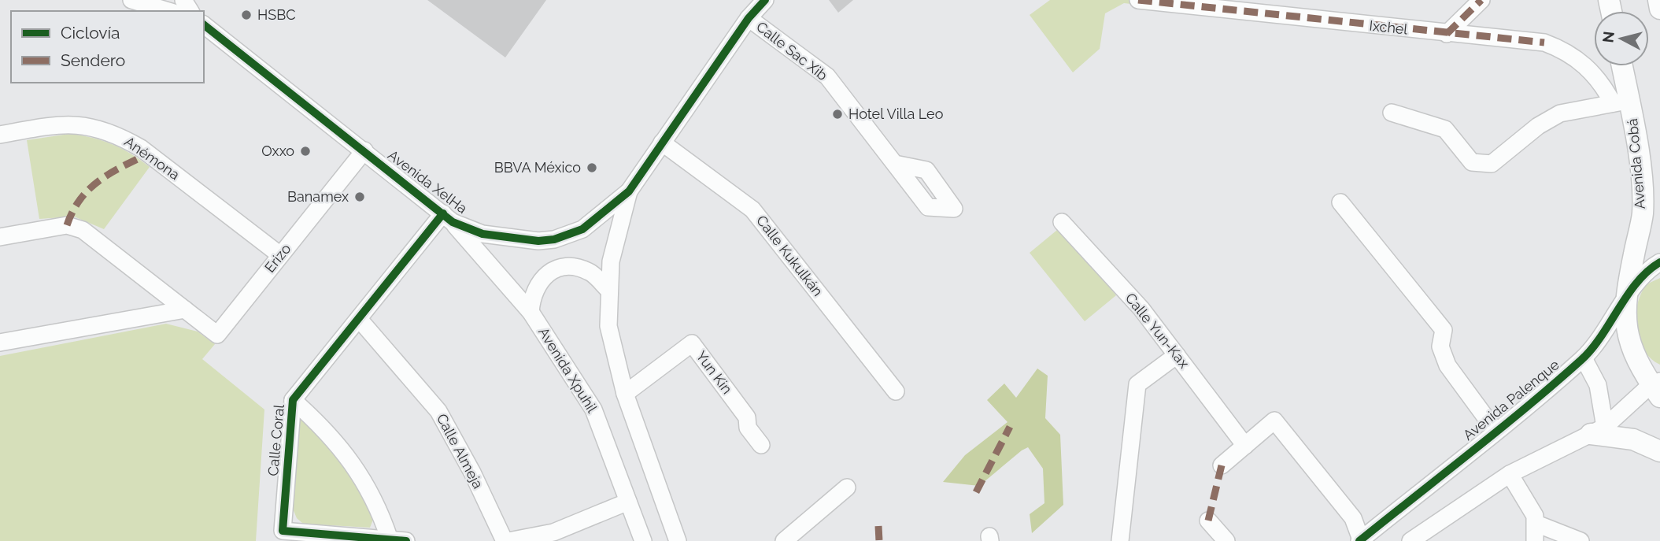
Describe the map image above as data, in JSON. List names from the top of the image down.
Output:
{
  "streets": {
    "main road": ["Avenida Cobá"],
    "street": [
      "Ixchel",
      "Calle Sac Xib",
      "Anémona",
      "Avenida XelHa",
      "Calle Kukulkán",
      "Erizo",
      "Calle Yun-Kax",
      "Avenida Xpuhil",
      "Yun Kin",
      "Avenida Palenque",
      "Calle Coral",
      "Calle Almeja"
    ]
  },
  "crossings": [
    ["Ixchel", "Avenida Cobá"],
    ["Calle Sac Xib", "Avenida XelHa"],
    ["Anémona", "Erizo"],
    ["Avenida Cobá", "Avenida Palenque"],
    ["Avenida XelHa", "Calle Kukulkán"],
    ["Avenida XelHa", "Erizo"],
    ["Avenida XelHa", "Avenida Xpuhil"],
    ["Avenida XelHa", "Calle Coral"],
    ["Avenida Xpuhil", "Calle Coral"],
    ["Calle Coral", "Calle Almeja"]
  ],
  "places": [
    "HSBC",
    "Hotel Villa Leo",
    "Oxxo",
    "BBVA México",
    "Banamex"
  ],
  "legend": ["Ciclovía", "Sendero"],
  "north": "left"
}
